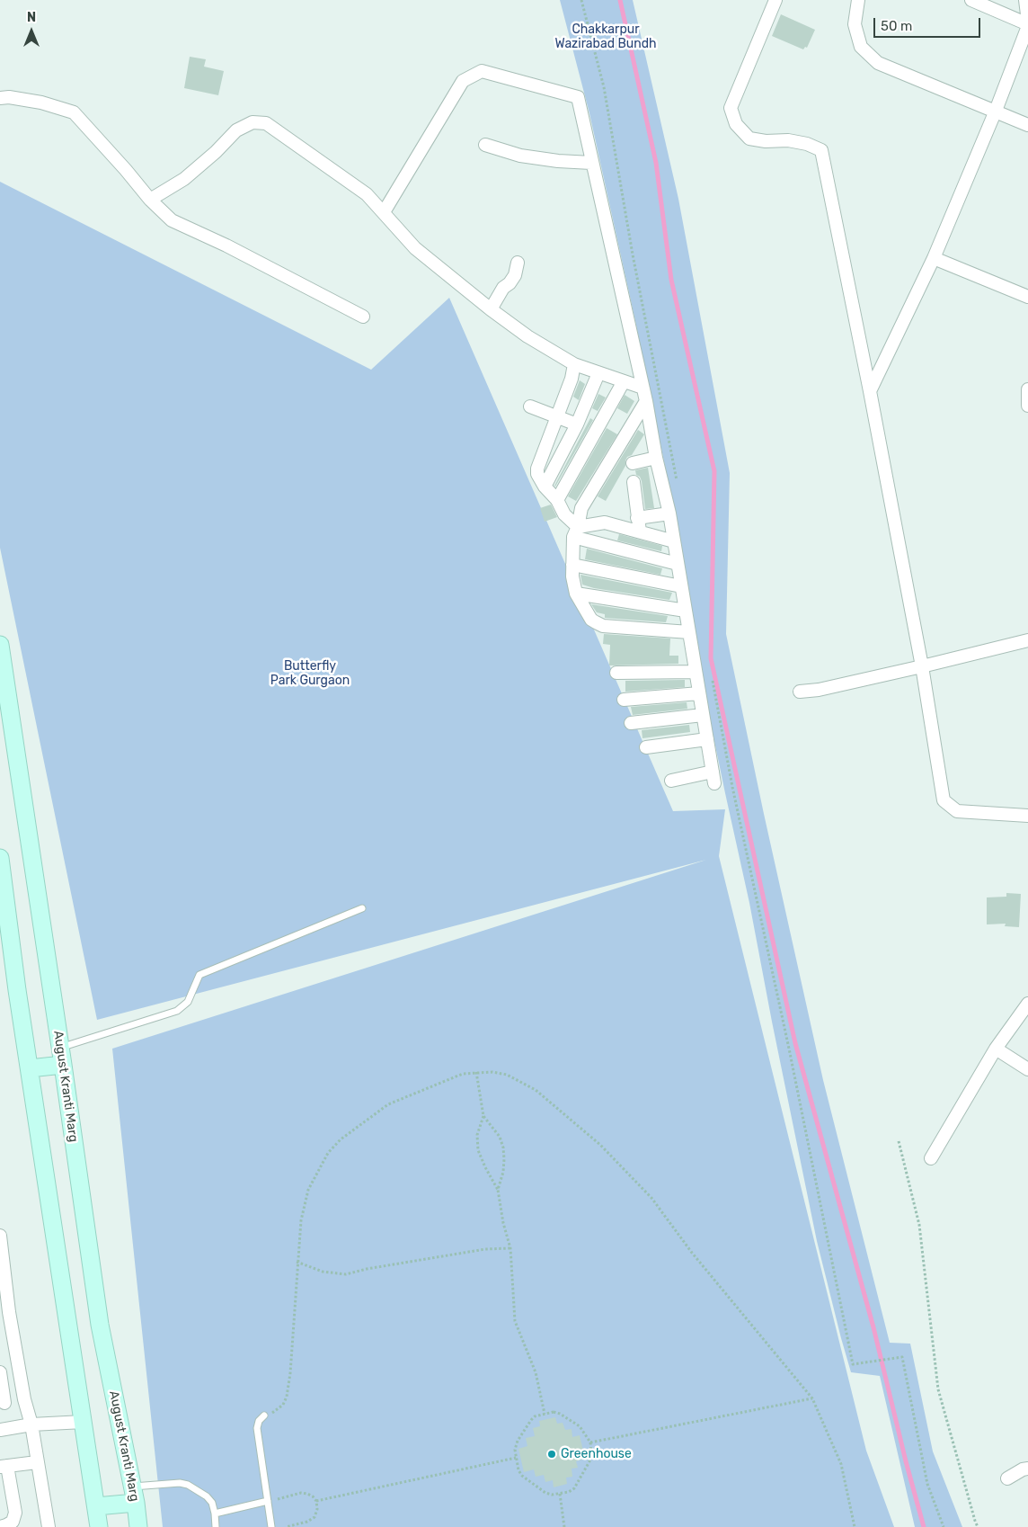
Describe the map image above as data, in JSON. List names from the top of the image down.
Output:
{
  "streets": {
    "main road": ["August Kranti Marg"]
  },
  "parks": ["Chakkarpur Wazirabad Bundh", "Butterfly Park Gurgaon"],
  "places": ["Greenhouse"],
  "scale_bar": "50 m",
  "north": "top"
}
